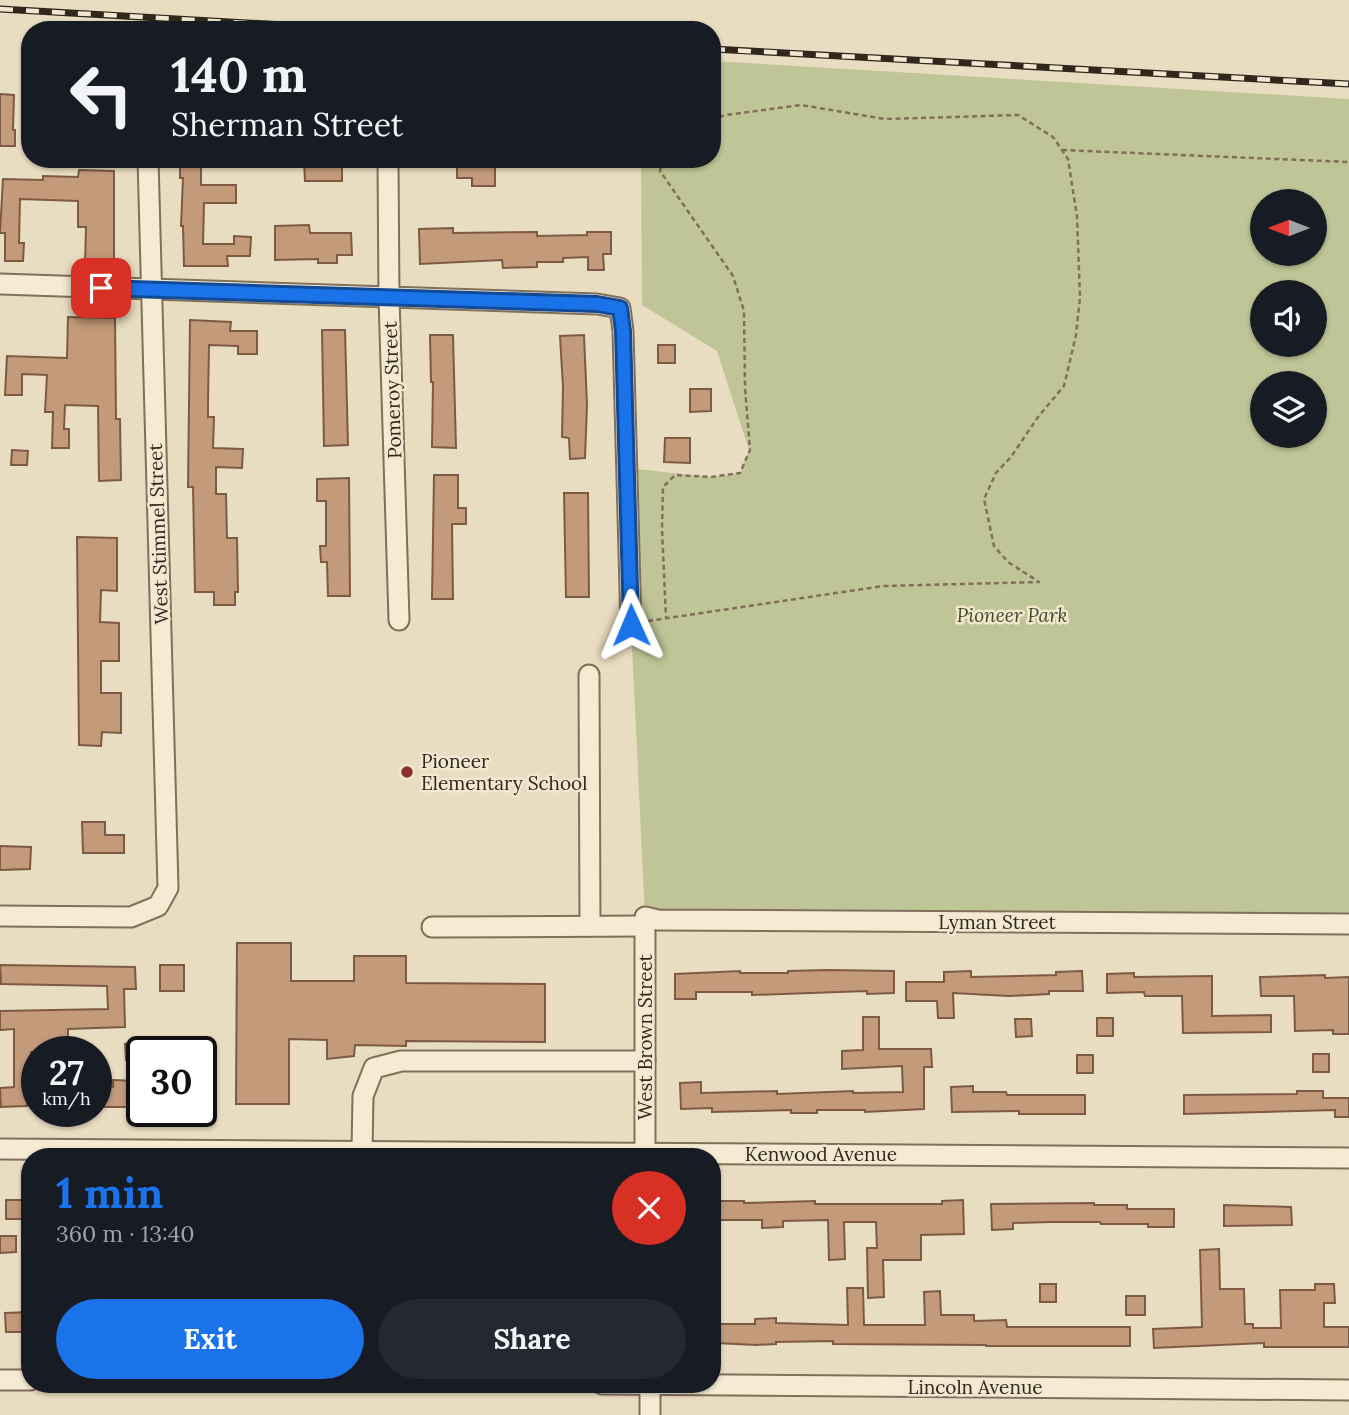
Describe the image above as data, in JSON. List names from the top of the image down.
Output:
{
  "streets": {
    "street": [
      "Pomeroy Street",
      "West Stimmel Street",
      "Lyman Street",
      "West Brown Street",
      "Kenwood Avenue",
      "Lincoln Avenue"
    ]
  },
  "crossings": [
    ["Lyman Street", "West Brown Street"]
  ],
  "parks": ["Pioneer Park"],
  "places": ["Pioneer Elementary School"],
  "north": "left",
  "page": {
    "turn": ["140 m", "Sherman Street"],
    "speed": "27 km/h",
    "limit": "30",
    "heading": ["1 min", "360 m · 13:40"],
    "buttons": ["Exit", "Share"]
  }
}
